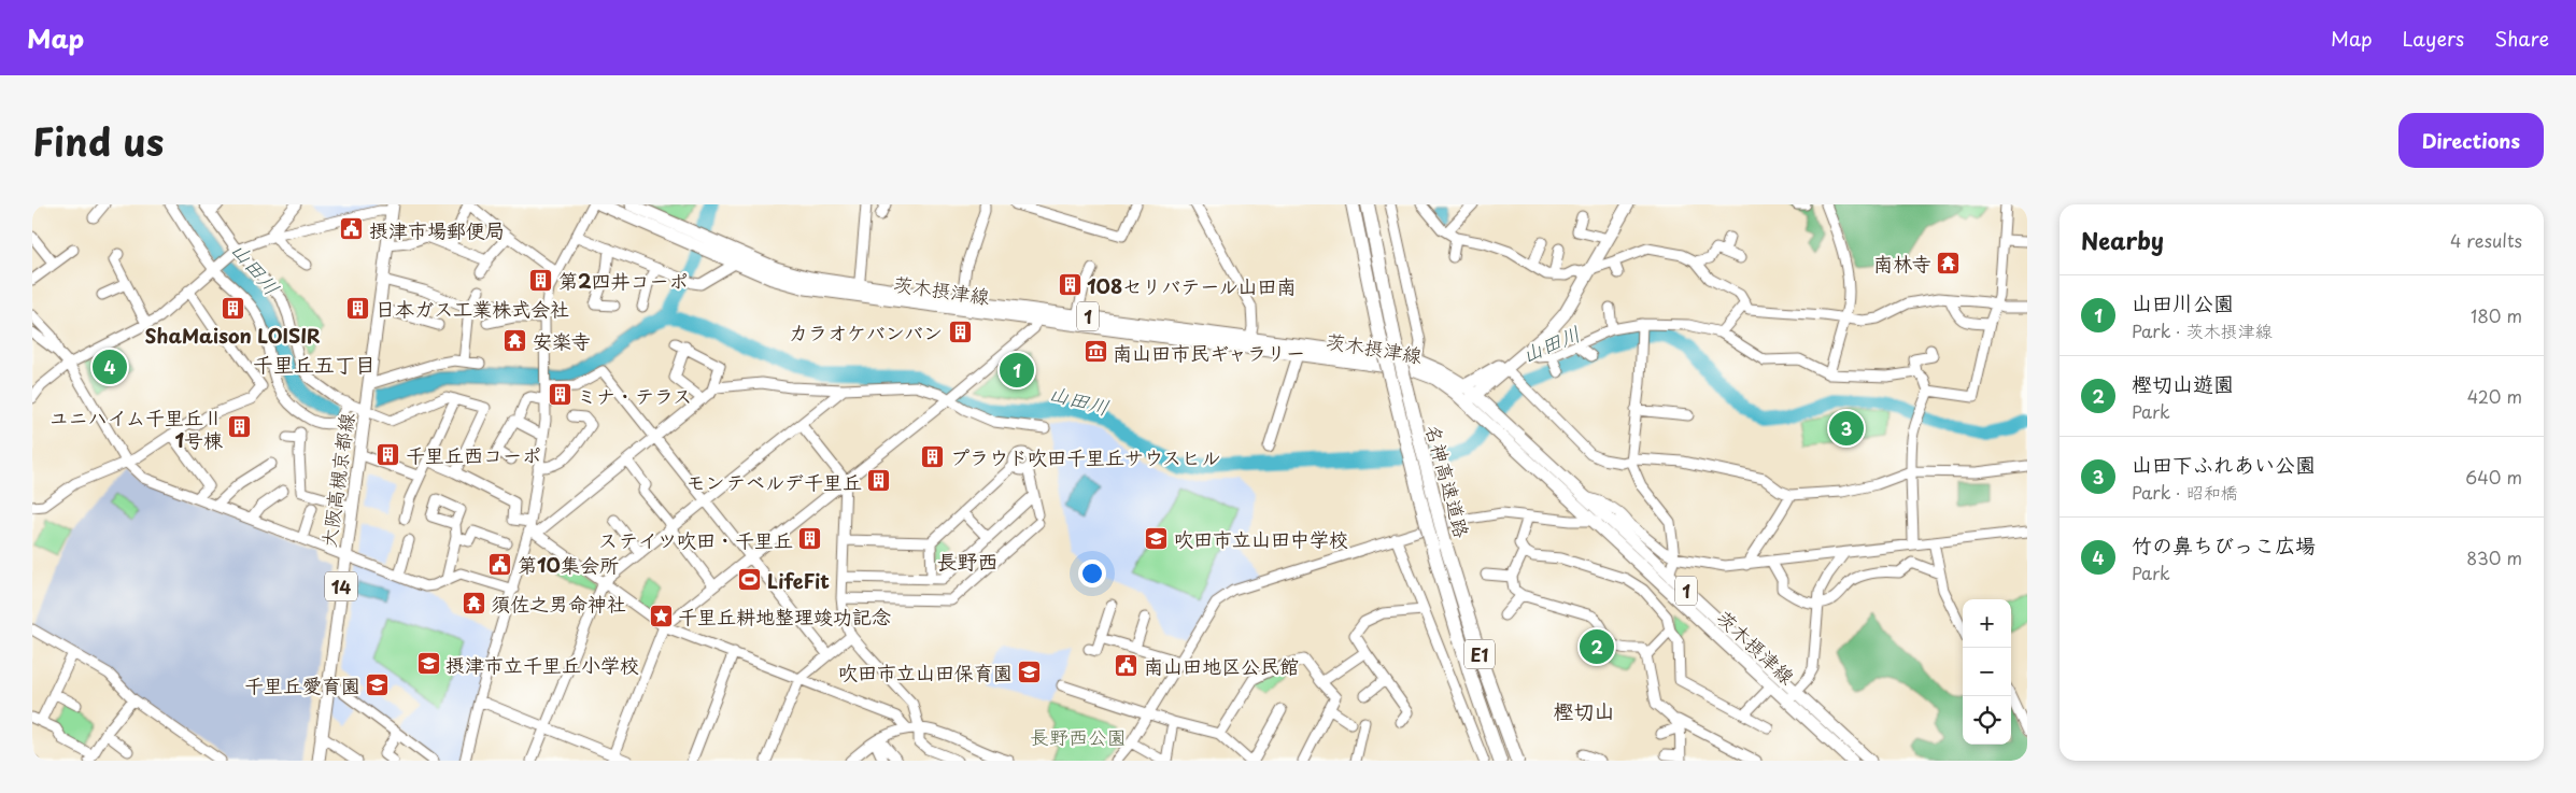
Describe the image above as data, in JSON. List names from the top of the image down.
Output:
{
  "streets": {
    "highway": ["名神高速道路", "E1"],
    "main road": [
      "茨木摂津線",
      "1",
      "大阪高槻京都線",
      "14"
    ]
  },
  "districts": ["千里丘五丁目", "長野西", "樫切山"],
  "water": ["山田川"],
  "parks": ["長野西公園"],
  "places": {
    "public building": ["摂津市場郵便局", "第10集会所", "南山田地区公民館"],
    "temple": ["南林寺", "安楽寺", "須佐之男命神社"],
    "building": [
      "第2四井コーポ",
      "108セリバテール山田南",
      "ShaMaison LOISIR",
      "日本ガス工業株式会社",
      "カラオケバンバン",
      "ミナ・テラス",
      "ユニハイム千里丘Ⅱ 1号棟",
      "千里丘西コーポ",
      "プラウド吹田千里丘サウスヒル",
      "モンテベルデ千里丘",
      "ステイツ吹田・千里丘"
    ],
    "museum": ["南山田市民ギャラリー"],
    "school or university": [
      "吹田市立山田中学校",
      "摂津市立千里丘小学校",
      "吹田市立山田保育園",
      "千里丘愛育園"
    ],
    "sports": ["LifeFit"],
    "place": ["千里丘耕地整理竣功記念"]
  },
  "page": {
    "header": "Map",
    "nav": ["Map", "Layers", "Share"],
    "title": "Find us",
    "buttons": "Directions",
    "heading": ["Nearby", "4 results"],
    "list": [
      {
        "mark": "1",
        "name": "山田川公園",
        "note": "Park · 茨木摂津線",
        "value": "180 m"
      },
      {
        "mark": "2",
        "name": "樫切山遊園",
        "note": "Park",
        "value": "420 m"
      },
      {
        "mark": "3",
        "name": "山田下ふれあい公園",
        "note": "Park · 昭和橋",
        "value": "640 m"
      },
      {
        "mark": "4",
        "name": "竹の鼻ちびっこ広場",
        "note": "Park",
        "value": "830 m"
      }
    ],
    "pins": [
      "4",
      "1",
      "3",
      "2"
    ],
    "map_buttons": ["+", "−"]
  }
}
